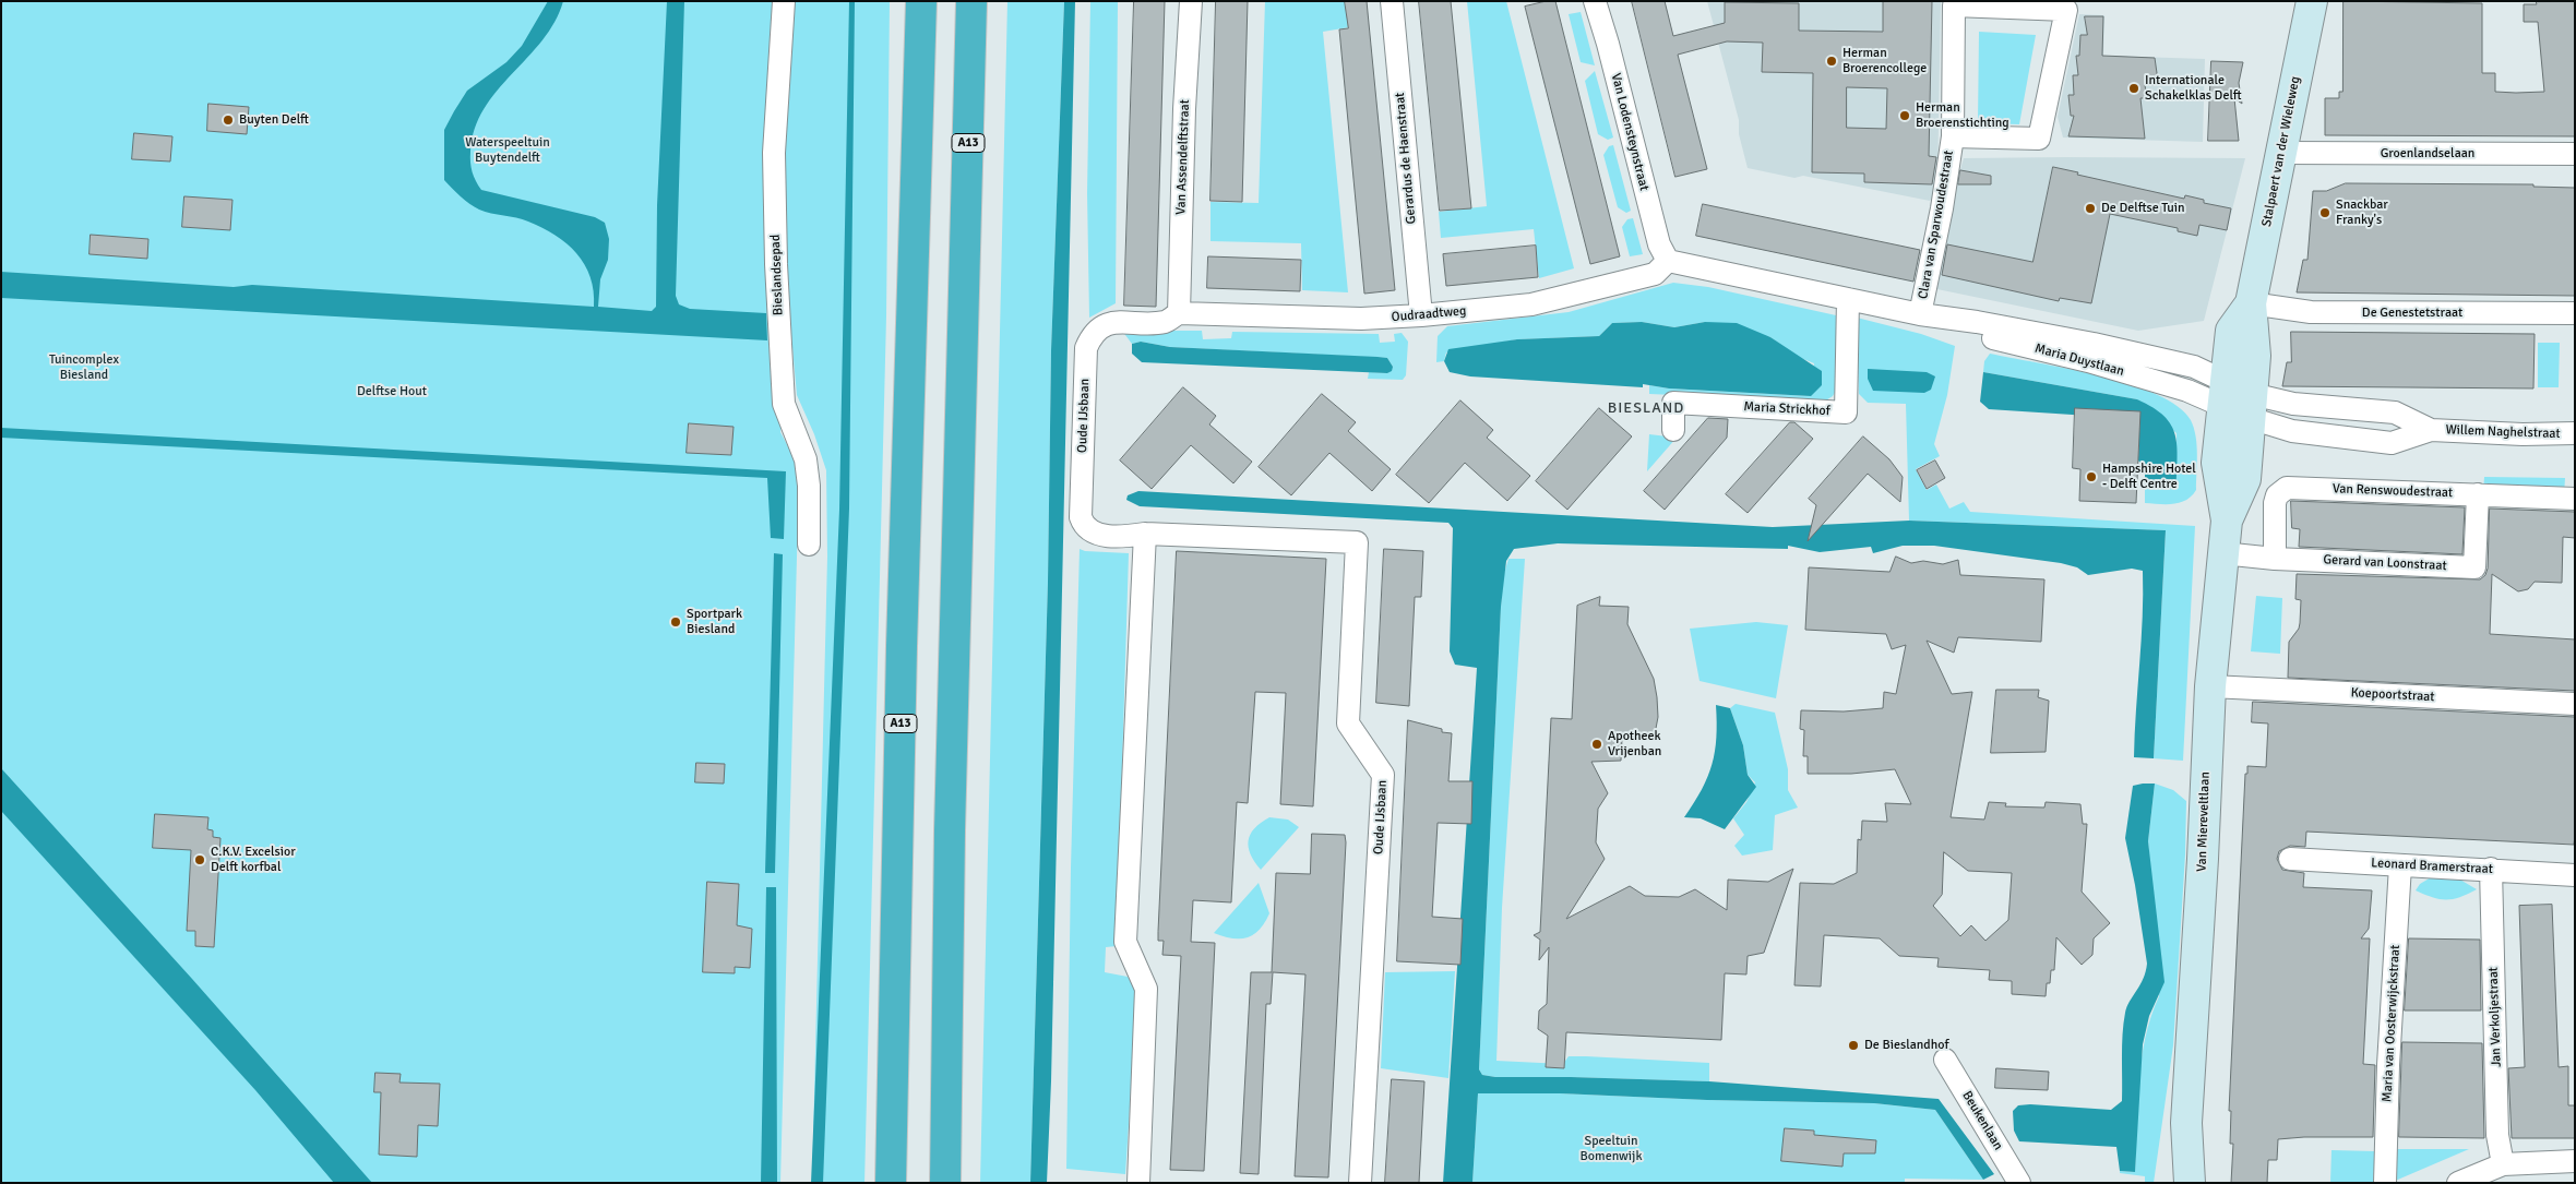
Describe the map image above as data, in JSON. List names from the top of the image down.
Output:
{
  "streets": {
    "highway": ["A13"],
    "main road": ["Stalpaert van der Wieleweg", "Van Miereveltlaan"],
    "street": [
      "Van Lodensteynstraat",
      "Groenlandselaan",
      "Van Assendelftstraat",
      "Gerardus de Haenstraat",
      "Clara van Sparwoudestraat",
      "Bieslandsepad",
      "De Genestetstraat",
      "Oudraadtweg",
      "Maria Duystlaan",
      "Maria Strickhof",
      "Oude IJsbaan",
      "Willem Naghelstraat",
      "Van Renswoudestraat",
      "Gerard van Loonstraat",
      "Koepoortstraat",
      "Leonard Bramerstraat",
      "Jan Verkoljestraat",
      "Maria van Oosterwijckstraat",
      "Beukenlaan"
    ]
  },
  "crossings": [
    ["Van Lodensteynstraat", "Oudraadtweg"],
    ["Van Lodensteynstraat", "Maria Duystlaan"],
    ["Stalpaert van der Wieleweg", "Groenlandselaan"],
    ["Stalpaert van der Wieleweg", "De Genestetstraat"],
    ["Stalpaert van der Wieleweg", "Maria Duystlaan"],
    ["Stalpaert van der Wieleweg", "Willem Naghelstraat"],
    ["Stalpaert van der Wieleweg", "Van Miereveltlaan"],
    ["Van Assendelftstraat", "Oudraadtweg"],
    ["Van Assendelftstraat", "Oude IJsbaan"],
    ["Gerardus de Haenstraat", "Oudraadtweg"],
    ["Clara van Sparwoudestraat", "Maria Duystlaan"],
    ["Oudraadtweg", "Maria Duystlaan"],
    ["Oudraadtweg", "Oude IJsbaan"],
    ["Maria Duystlaan", "Maria Strickhof"],
    ["Maria Duystlaan", "Willem Naghelstraat"],
    ["Van Renswoudestraat", "Gerard van Loonstraat"],
    ["Gerard van Loonstraat", "Van Miereveltlaan"],
    ["Koepoortstraat", "Van Miereveltlaan"],
    ["Leonard Bramerstraat", "Jan Verkoljestraat"],
    ["Leonard Bramerstraat", "Maria van Oosterwijckstraat"]
  ],
  "districts": ["BIESLAND"],
  "parks": [
    "Waterspeeltuin Buytendelft",
    "Tuincomplex Biesland",
    "Delftse Hout",
    "Speeltuin Bomenwijk"
  ],
  "places": [
    "Herman Broerencollege",
    "Internationale Schakelklas Delft",
    "Herman Broerenstichting",
    "Buyten Delft",
    "De Delftse Tuin",
    "Snackbar Franky's",
    "Hampshire Hotel - Delft Centre",
    "Sportpark Biesland",
    "Apotheek Vrijenban",
    "C.K.V. Excelsior Delft korfbal",
    "De Bieslandhof"
  ]
}
